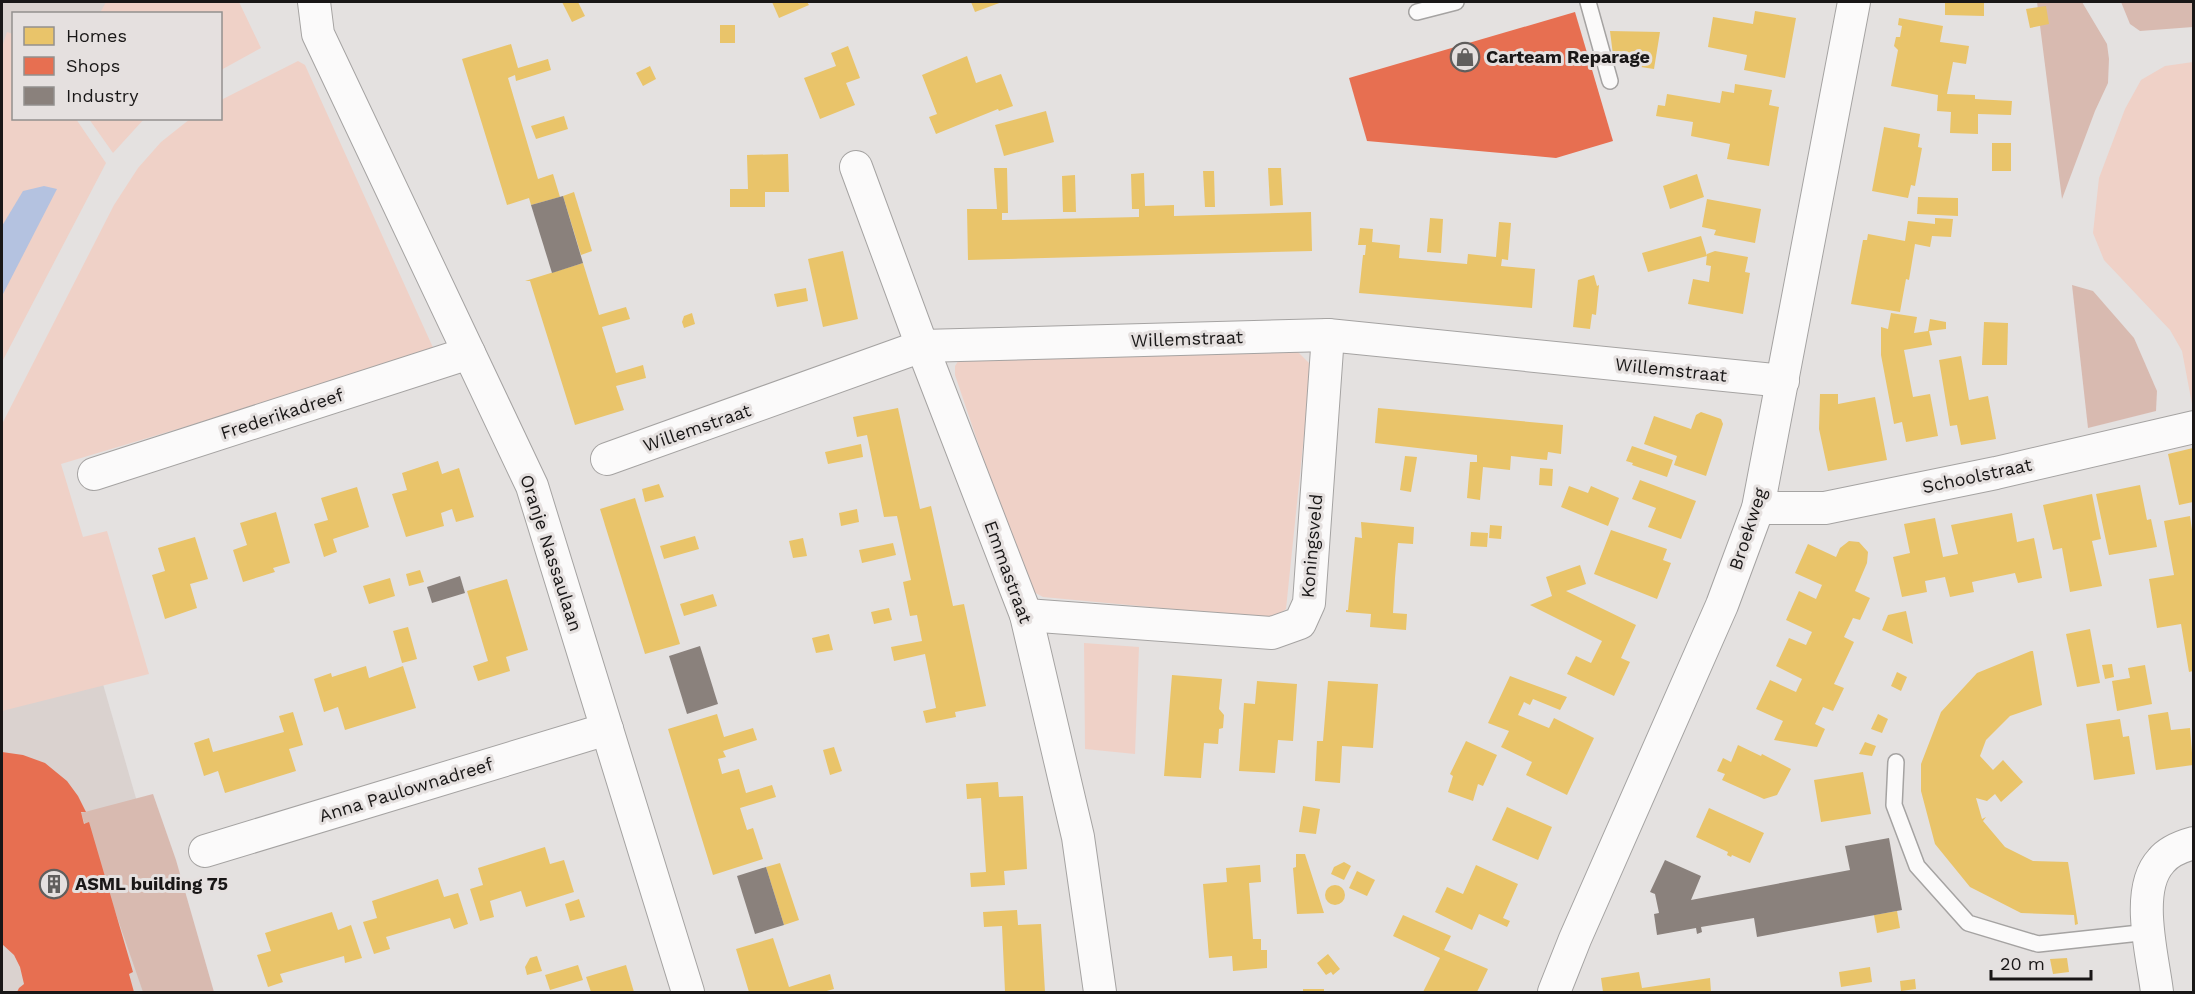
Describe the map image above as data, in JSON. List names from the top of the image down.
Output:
{
  "streets": {
    "street": [
      "Willemstraat",
      "Frederikadreef",
      "Schoolstraat",
      "Broekweg",
      "Koningsveld",
      "Oranje Nassaulaan",
      "Emmastraat",
      "Anna Paulownadreef"
    ]
  },
  "crossings": [
    ["Willemstraat", "Broekweg"],
    ["Willemstraat", "Koningsveld"],
    ["Willemstraat", "Emmastraat"],
    ["Frederikadreef", "Oranje Nassaulaan"],
    ["Schoolstraat", "Broekweg"],
    ["Koningsveld", "Emmastraat"],
    ["Oranje Nassaulaan", "Anna Paulownadreef"]
  ],
  "places": {
    "shop": ["Carteam Reparage"],
    "building": ["ASML building 75"]
  },
  "legend": ["Homes", "Shops", "Industry"],
  "scale_bar": "20 m"
}
